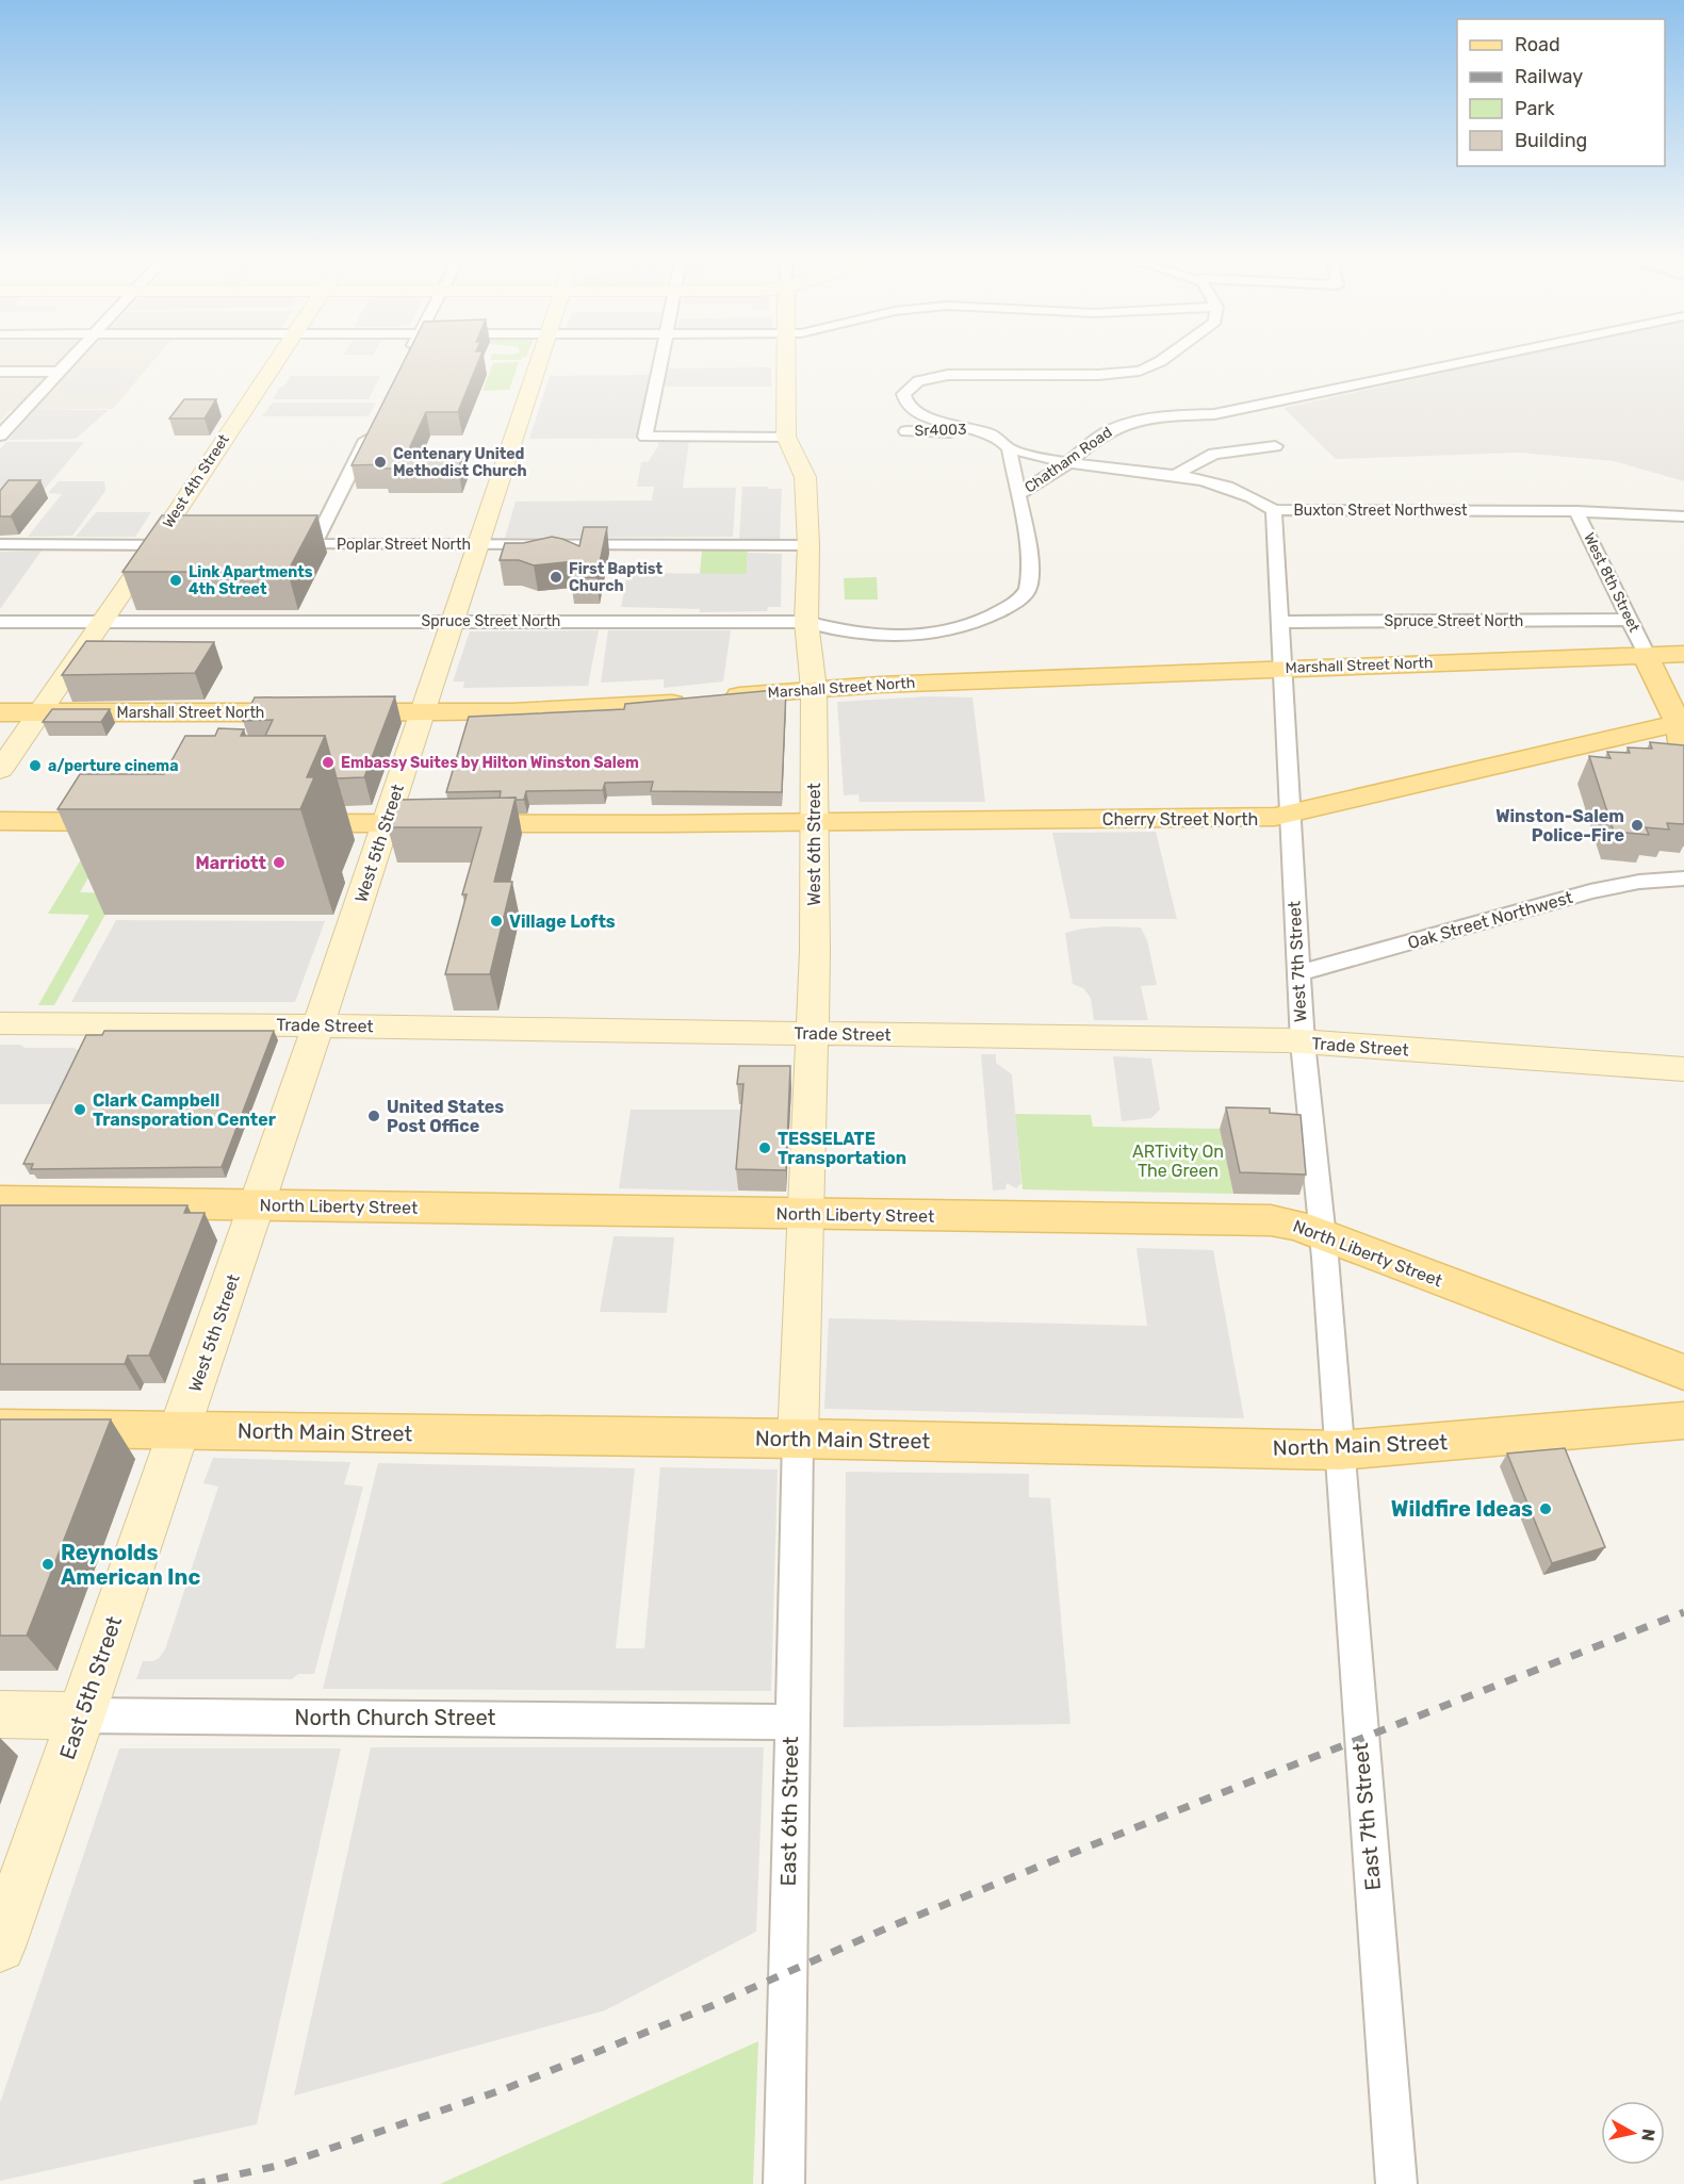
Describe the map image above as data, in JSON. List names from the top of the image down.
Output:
{
  "streets": {
    "main road": [
      "West 4th Street",
      "West 8th Street",
      "Marshall Street North",
      "Cherry Street North",
      "West 5th Street",
      "West 6th Street",
      "Trade Street",
      "North Liberty Street",
      "North Main Street",
      "East 5th Street",
      "North Church Street"
    ],
    "street": [
      "Sr4003",
      "Chatham Road",
      "Buxton Street Northwest",
      "Poplar Street North",
      "Spruce Street North",
      "Oak Street Northwest",
      "West 7th Street",
      "East 6th Street",
      "East 7th Street"
    ]
  },
  "crossings": [
    ["Sr4003", "Buxton Street Northwest"],
    ["Chatham Road", "Buxton Street Northwest"],
    ["Chatham Road", "Spruce Street North"],
    ["West 4th Street", "Spruce Street North"],
    ["West 4th Street", "Marshall Street North"],
    ["Buxton Street Northwest", "West 8th Street"],
    ["Buxton Street Northwest", "Spruce Street North"],
    ["Buxton Street Northwest", "West 7th Street"],
    ["Poplar Street North", "West 5th Street"],
    ["Poplar Street North", "West 6th Street"],
    ["West 8th Street", "Spruce Street North"],
    ["West 8th Street", "Marshall Street North"],
    ["West 8th Street", "Cherry Street North"],
    ["Spruce Street North", "West 5th Street"],
    ["Spruce Street North", "West 6th Street"],
    ["Spruce Street North", "West 7th Street"],
    ["Marshall Street North", "West 5th Street"],
    ["Marshall Street North", "West 6th Street"],
    ["Marshall Street North", "West 7th Street"],
    ["Cherry Street North", "West 5th Street"],
    ["Cherry Street North", "West 6th Street"],
    ["Cherry Street North", "West 7th Street"],
    ["West 5th Street", "Trade Street"],
    ["West 5th Street", "North Liberty Street"],
    ["West 5th Street", "North Main Street"],
    ["West 5th Street", "East 5th Street"],
    ["West 6th Street", "Trade Street"],
    ["West 6th Street", "North Liberty Street"],
    ["West 6th Street", "North Main Street"],
    ["West 6th Street", "East 6th Street"],
    ["Oak Street Northwest", "West 7th Street"],
    ["West 7th Street", "Trade Street"],
    ["West 7th Street", "North Liberty Street"],
    ["West 7th Street", "North Main Street"],
    ["West 7th Street", "East 7th Street"],
    ["North Main Street", "East 5th Street"],
    ["North Main Street", "East 6th Street"],
    ["North Main Street", "East 7th Street"],
    ["East 5th Street", "North Church Street"],
    ["North Church Street", "East 6th Street"]
  ],
  "parks": ["ARTivity On The Green"],
  "places": [
    "Centenary United Methodist Church",
    "First Baptist Church",
    "Link Apartments 4th Street",
    "Embassy Suites by Hilton Winston Salem",
    "a/perture cinema",
    "Winston-Salem Police-Fire",
    "Marriott",
    "Village Lofts",
    "Clark Campbell Transporation Center",
    "United States Post Office",
    "TESSELATE Transportation",
    "Wildfire Ideas",
    "Reynolds American Inc"
  ],
  "legend": [
    "Road",
    "Railway",
    "Park",
    "Building"
  ],
  "north": "right"
}
